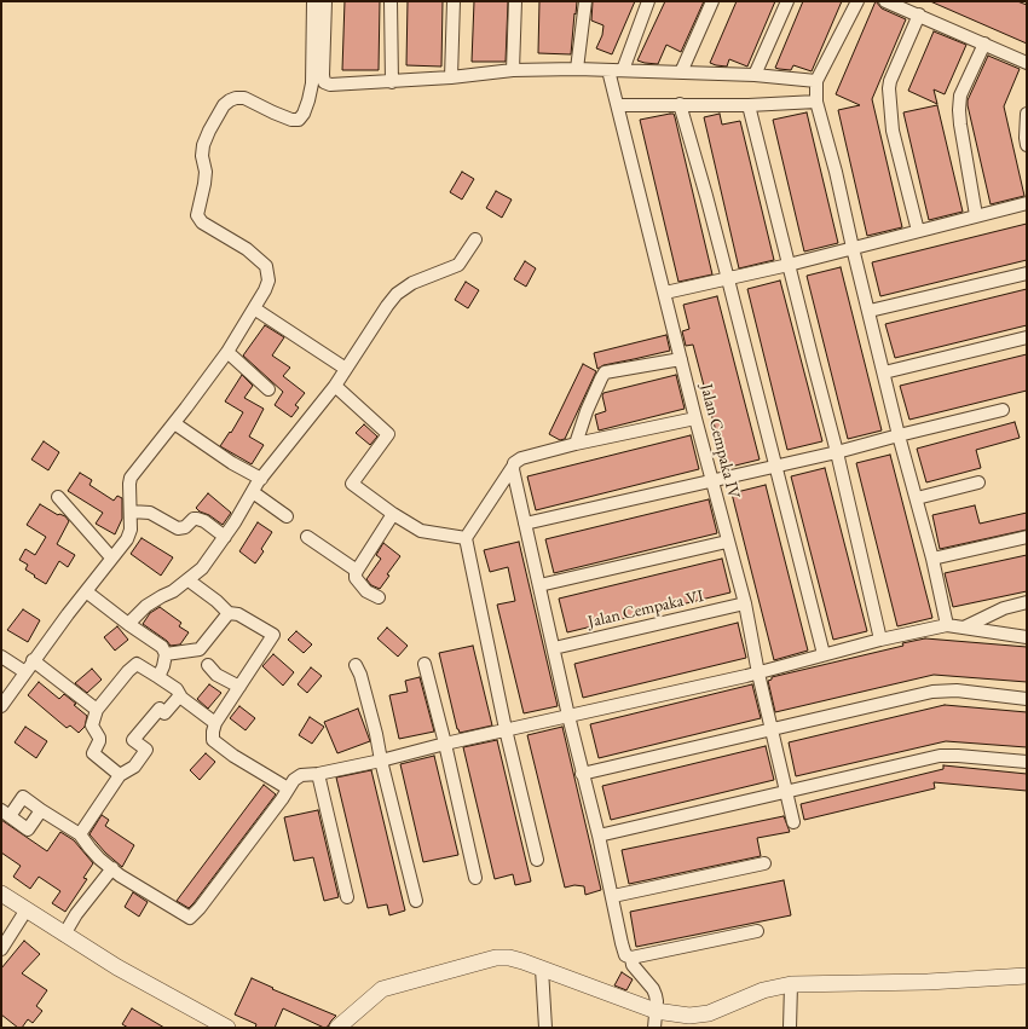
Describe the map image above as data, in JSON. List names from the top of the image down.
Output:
{
  "streets": {
    "street": ["Jalan Cempaka IV", "Jalan Cempaka VI"]
  },
  "crossings": [
    ["Jalan Cempaka IV", "Jalan Cempaka VI"]
  ]
}
